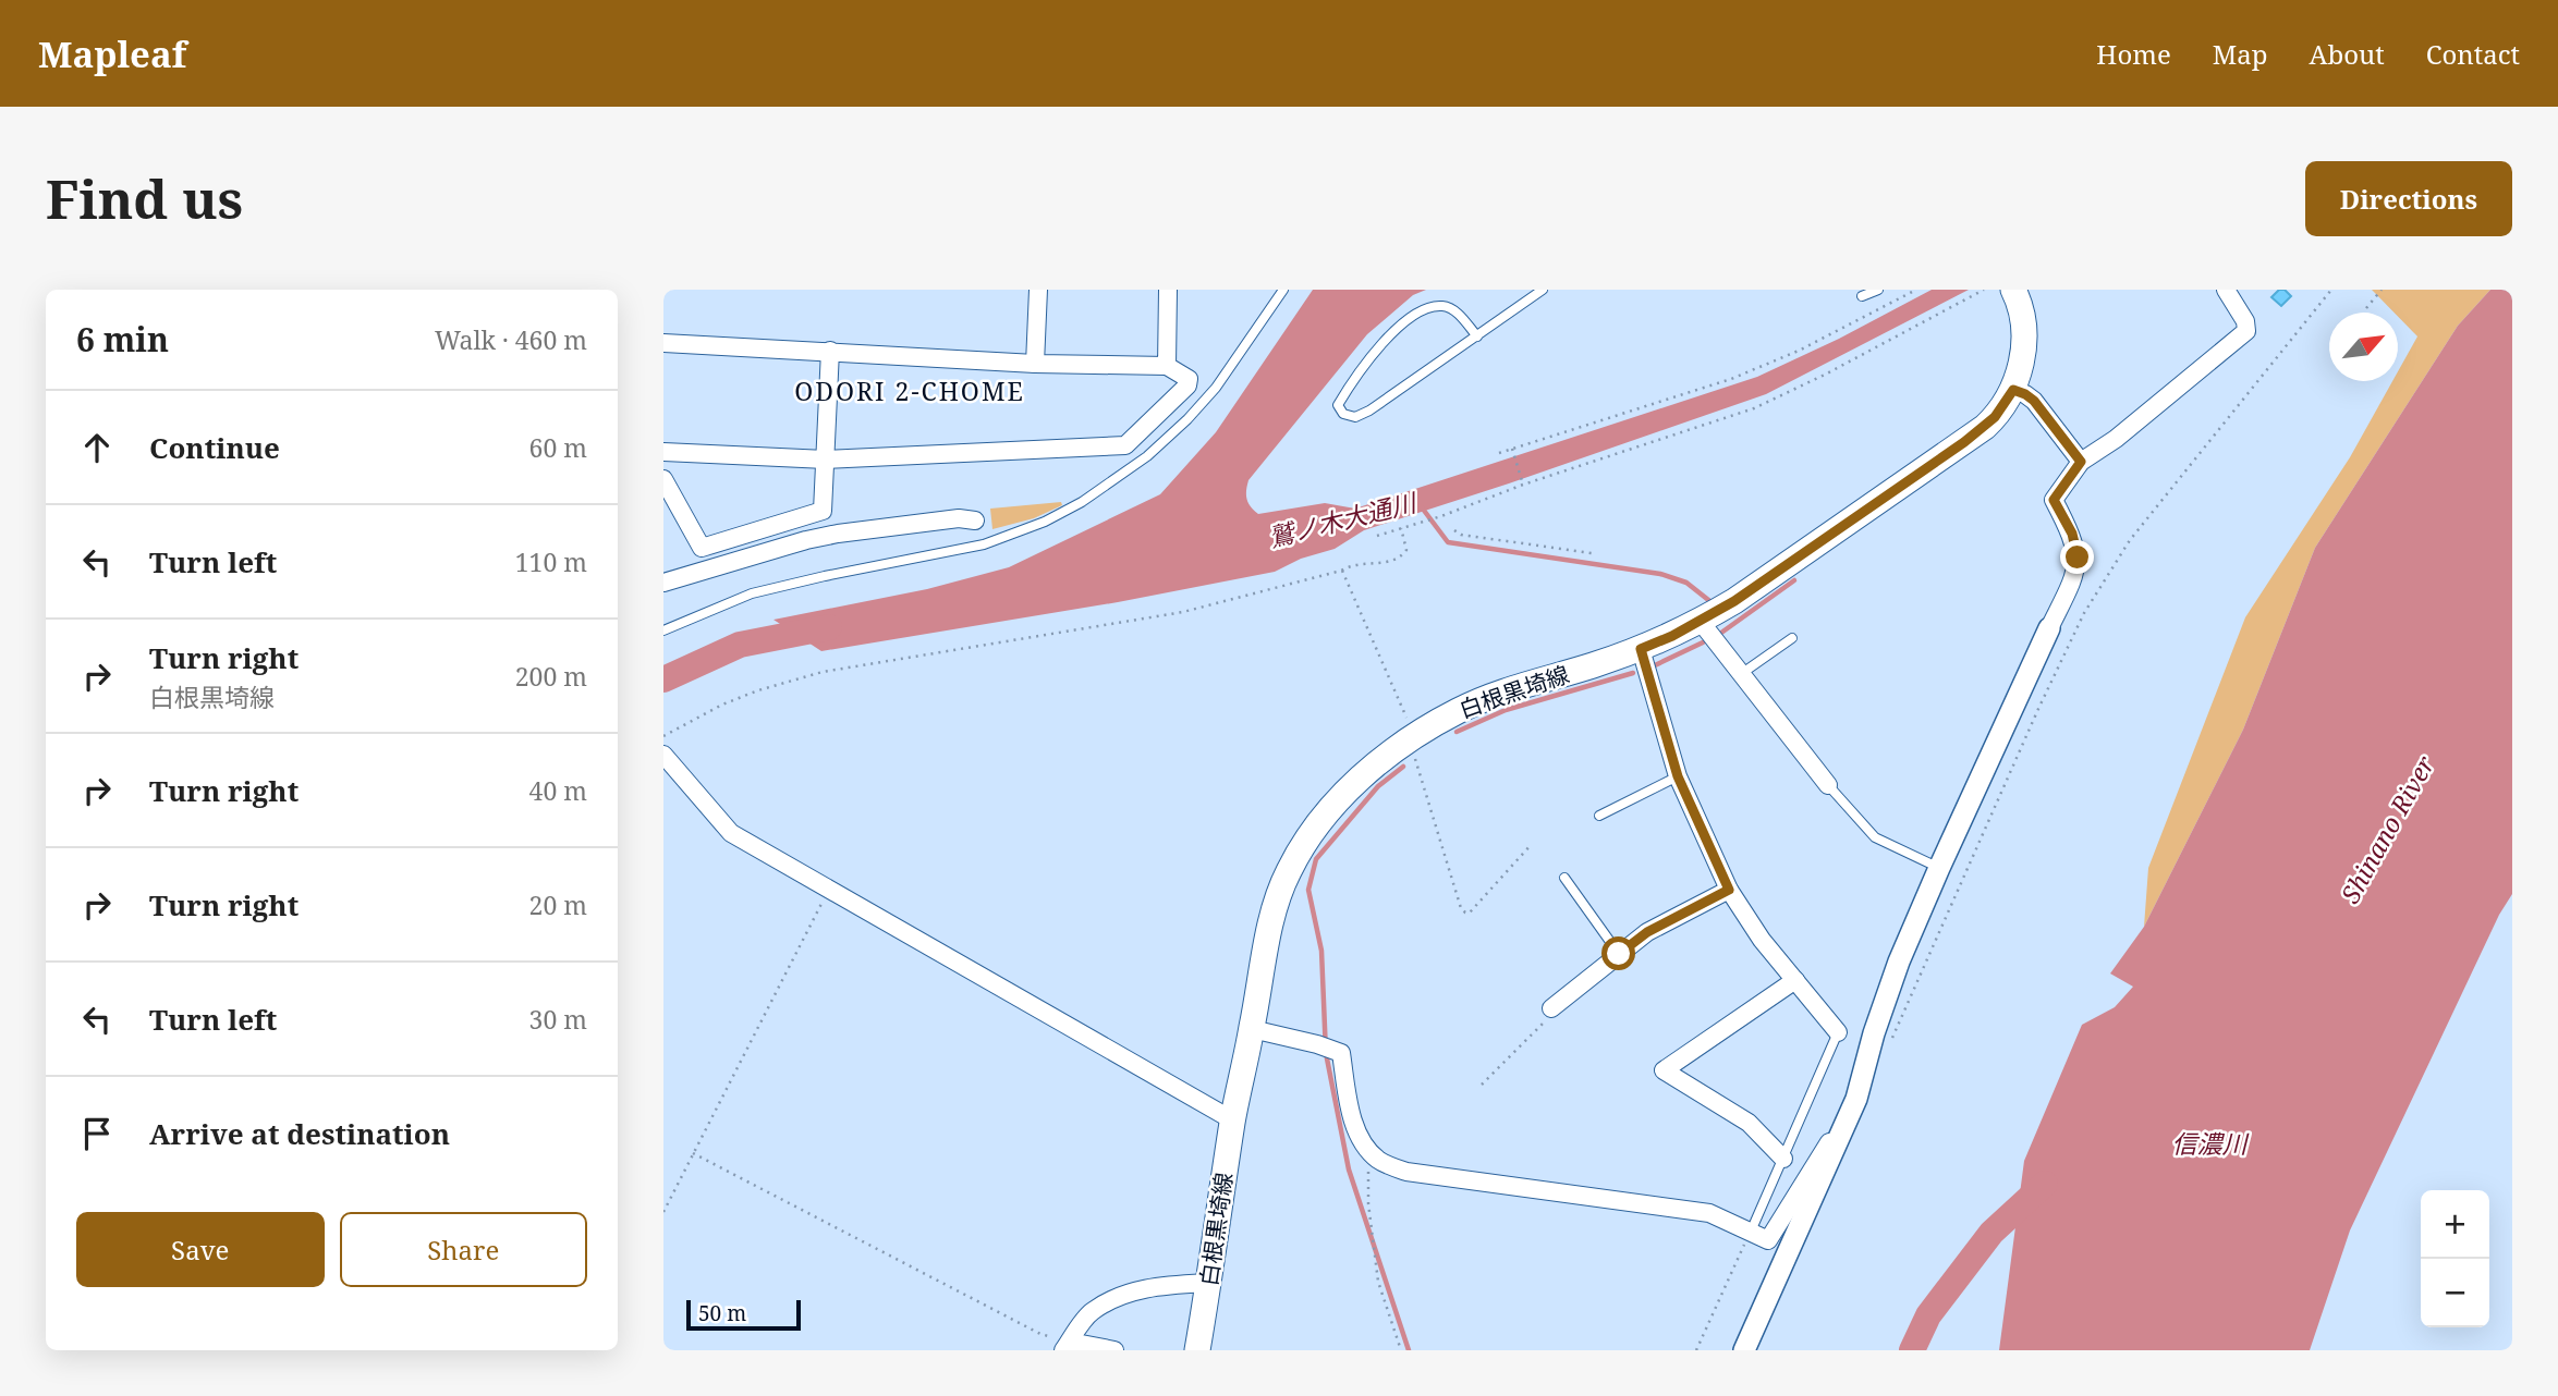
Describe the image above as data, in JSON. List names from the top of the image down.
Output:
{
  "streets": {
    "main road": ["白根黒埼線"]
  },
  "districts": ["ODORI 2-CHOME"],
  "water": ["鷲ノ木大通川", "Shinano River", "信濃川"],
  "scale_bar": "50 m",
  "north": "top right",
  "page": {
    "header": "Mapleaf",
    "nav": [
      "Home",
      "Map",
      "About",
      "Contact"
    ],
    "buttons": [
      "Directions",
      ["Save", "Share"]
    ],
    "title": "Find us",
    "heading": ["6 min", "Walk · 460 m"],
    "list": [
      ["Continue", "60 m"],
      ["Turn left", "110 m"],
      ["Turn right", "白根黒埼線", "200 m"],
      ["Turn right", "40 m"],
      ["Turn right", "20 m"],
      ["Turn left", "30 m"],
      "Arrive at destination"
    ],
    "map_buttons": ["+", "−"],
    "scale": "50 m"
  }
}
